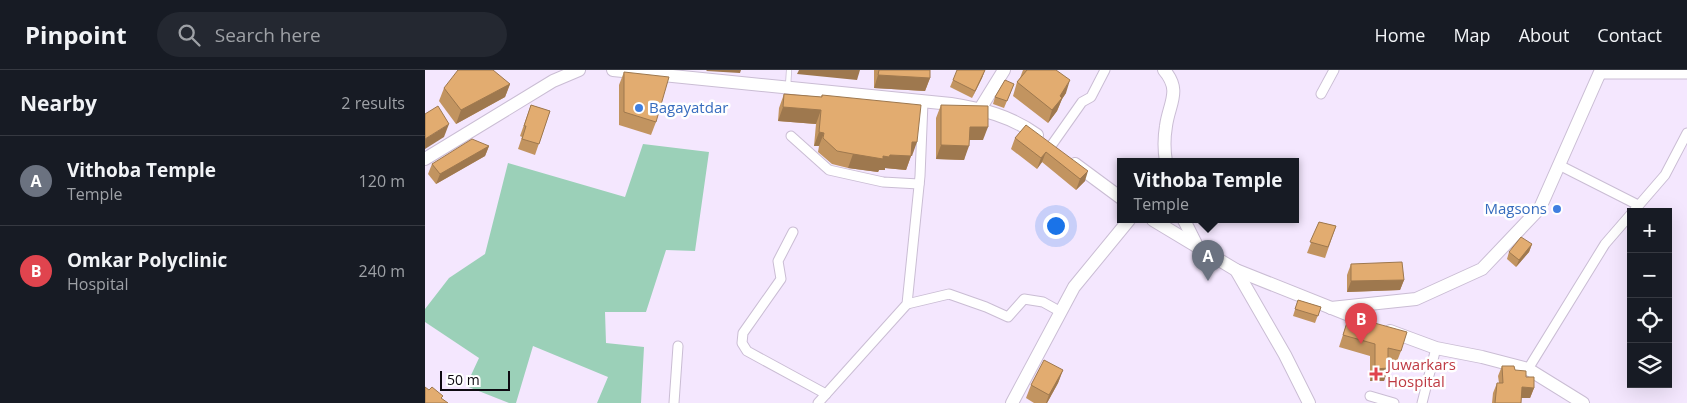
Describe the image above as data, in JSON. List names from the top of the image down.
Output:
{
  "places": {
    "other": ["Bagayatdar", "Magsons"],
    "health": ["Juwarkars Hospital"]
  },
  "scale_bar": "50 m",
  "page": {
    "header": "Pinpoint",
    "search": "Search here",
    "nav": [
      "Home",
      "Map",
      "About",
      "Contact"
    ],
    "heading": ["Nearby", "2 results"],
    "list": [
      {
        "mark": "A",
        "name": "Vithoba Temple",
        "note": "Temple",
        "value": "120 m"
      },
      {
        "mark": "B",
        "name": "Omkar Polyclinic",
        "note": "Hospital",
        "value": "240 m"
      }
    ],
    "popup": ["Vithoba Temple", "Temple"],
    "map_buttons": ["+", "−"],
    "pins": ["A", "B"],
    "scale": "50 m"
  }
}
